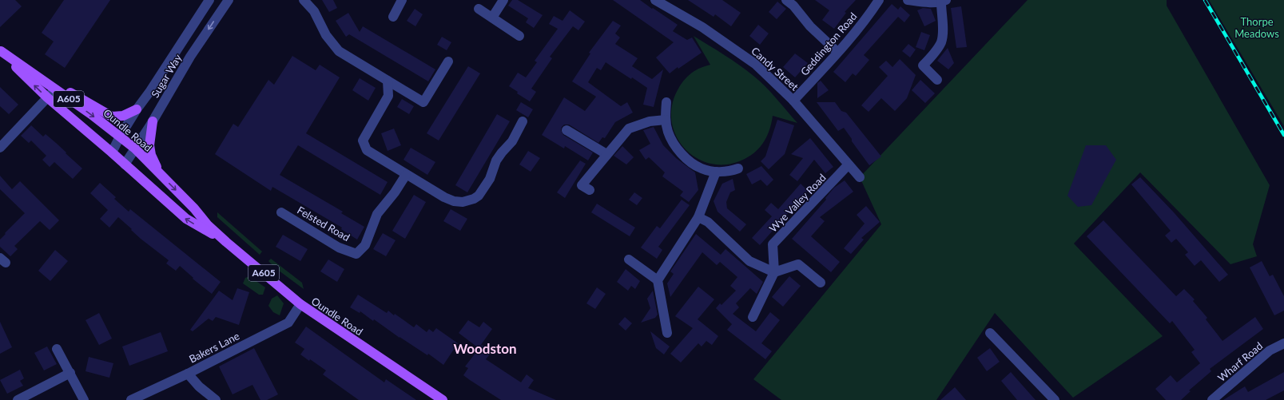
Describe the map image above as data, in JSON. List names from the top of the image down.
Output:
{
  "streets": {
    "main road": ["A605", "Oundle Road"],
    "street": [
      "Geddington Road",
      "Candy Street",
      "Sugar Way",
      "Wye Valley Road",
      "Felsted Road",
      "Bakers Lane",
      "Wharf Road"
    ]
  },
  "crossings": [
    ["Geddington Road", "Candy Street"],
    ["Candy Street", "Wye Valley Road"],
    ["Sugar Way", "Oundle Road"],
    ["Oundle Road", "Bakers Lane"]
  ],
  "districts": ["Woodston"],
  "parks": ["Thorpe Meadows"]
}
